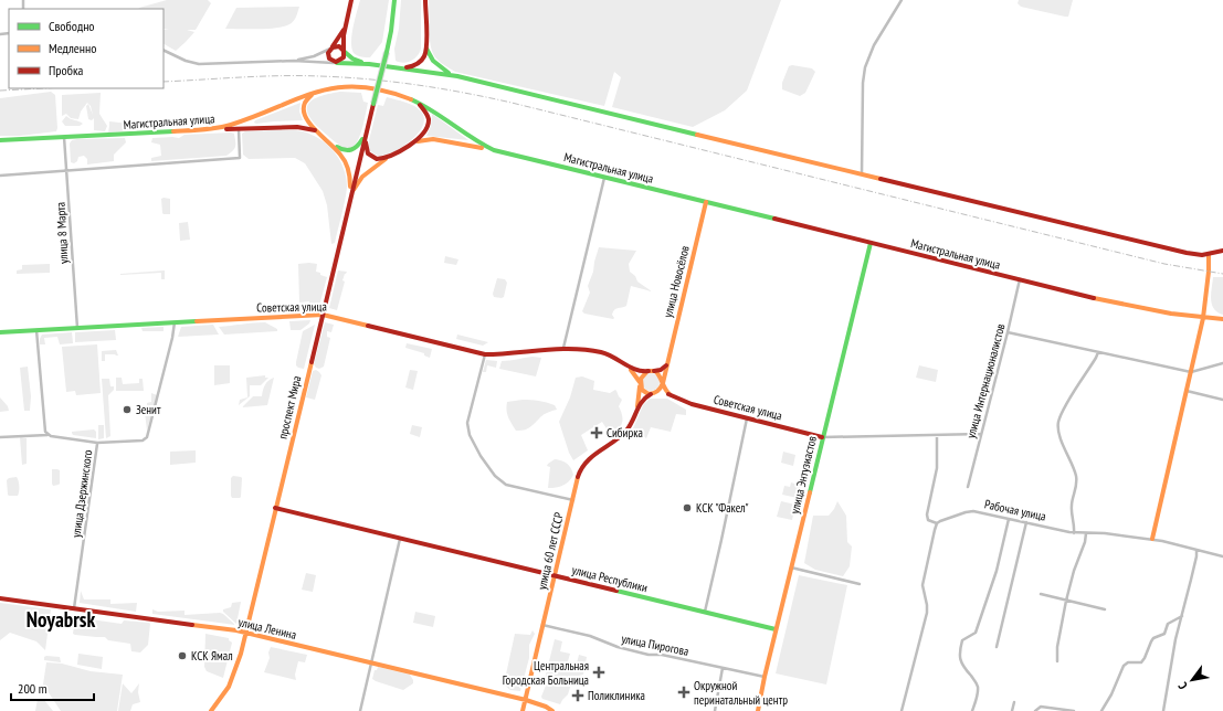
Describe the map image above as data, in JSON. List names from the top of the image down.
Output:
{
  "streets": {
    "main road": [
      "Магистральная улица",
      "улица Новосёлов",
      "Советская улица",
      "проспект Мира",
      "улица Энтузиастов",
      "улица 60 лет СССР",
      "улица Республики",
      "улица Ленина"
    ],
    "street": [
      "улица 8 Марта",
      "улица Интернационалистов",
      "улица Дзержинского",
      "Рабочая улица",
      "улица Пирогова"
    ]
  },
  "crossings": [
    ["Магистральная улица", "улица 8 Марта"],
    ["Магистральная улица", "улица Новосёлов"],
    ["Магистральная улица", "улица Интернационалистов"],
    ["Магистральная улица", "улица Энтузиастов"],
    ["улица 8 Марта", "Советская улица"],
    ["улица Новосёлов", "Советская улица"],
    ["Советская улица", "проспект Мира"],
    ["Советская улица", "улица Энтузиастов"],
    ["Советская улица", "улица Дзержинского"],
    ["проспект Мира", "улица Ленина"],
    ["улица Энтузиастов", "улица Республики"],
    ["улица Энтузиастов", "улица Пирогова"],
    ["улица Дзержинского", "улица Ленина"],
    ["улица 60 лет СССР", "улица Республики"],
    ["улица 60 лет СССР", "улица Ленина"],
    ["улица 60 лет СССР", "улица Пирогова"]
  ],
  "districts": ["Noyabrsk"],
  "places": {
    "other": ["Зенит", "КСК \"Факел\"", "КСК Ямал"],
    "health": [
      "Сибирка",
      "Центральная Городская Больница",
      "Окружной перинатальный центр",
      "Поликлиника"
    ]
  },
  "legend": ["Свободно", "Медленно", "Пробка"],
  "scale_bar": "200 m",
  "north": "bottom left"
}
